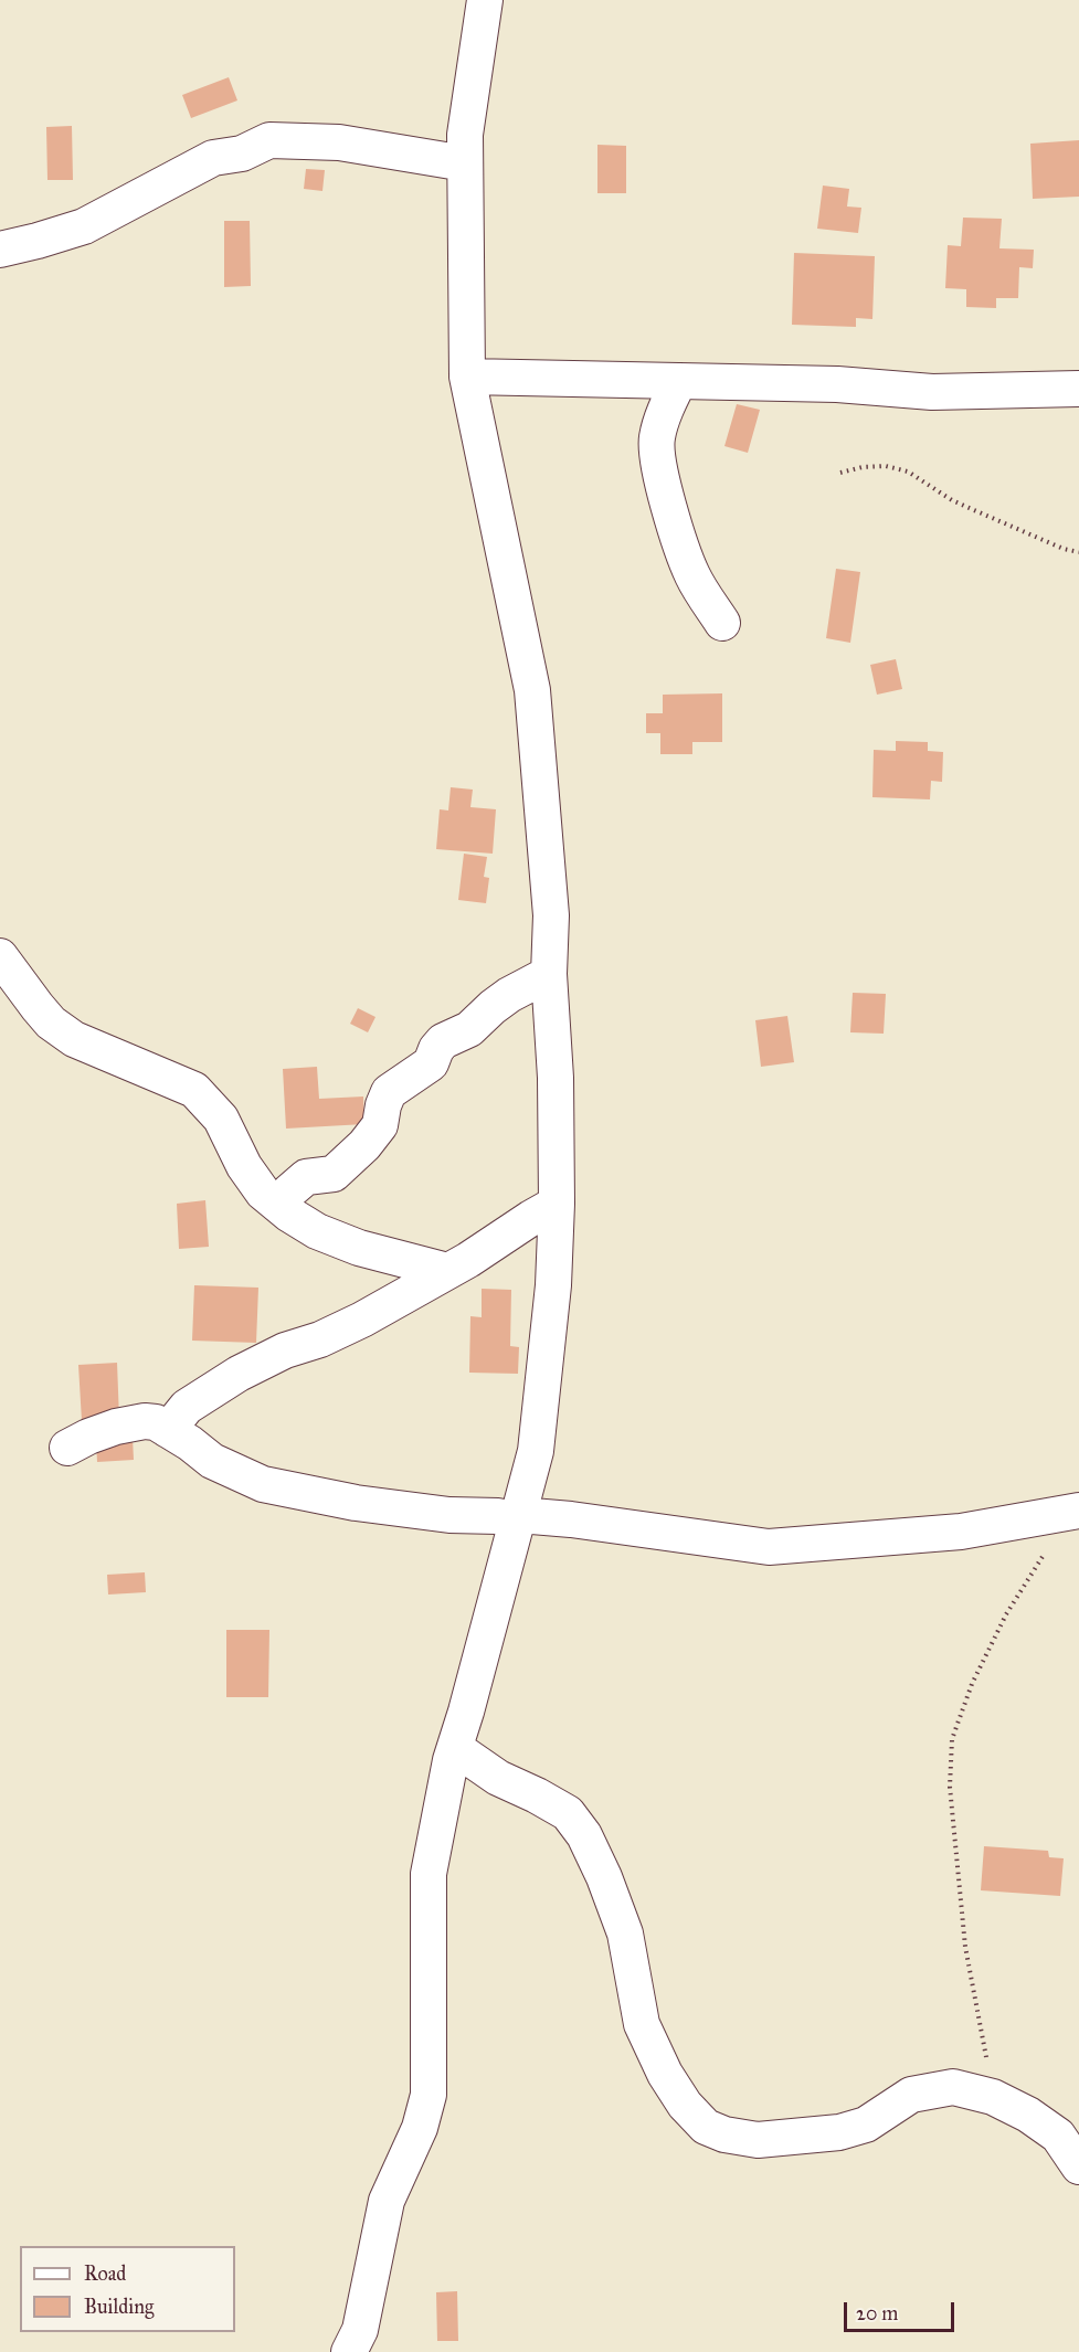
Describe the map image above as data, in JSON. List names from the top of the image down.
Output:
{
  "legend": ["Road", "Building"],
  "scale_bar": "20 m"
}
